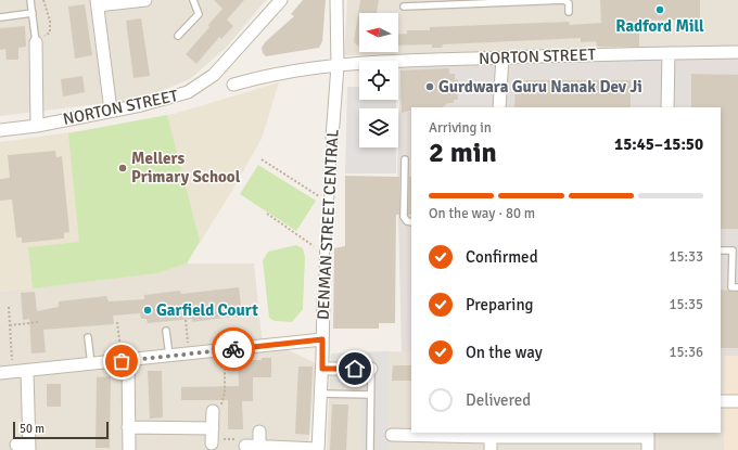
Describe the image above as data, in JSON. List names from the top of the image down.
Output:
{
  "streets": {
    "street": ["NORTON STREET", "DENMAN STREET CENTRAL"]
  },
  "crossings": [
    ["NORTON STREET", "DENMAN STREET CENTRAL"]
  ],
  "places": [
    "Radford Mill",
    "Gurdwara Guru Nanak Dev Ji",
    "Mellers Primary School",
    "Garfield Court"
  ],
  "scale_bar": "50 m",
  "north": "left",
  "page": {
    "heading": ["2 min", "Arriving in", "15:45–15:50"],
    "bar": "On the way · 80 m",
    "list": [
      ["Confirmed", "15:33"],
      ["Preparing", "15:35"],
      ["On the way", "15:36"],
      "Delivered"
    ],
    "scale": "50 m"
  }
}
